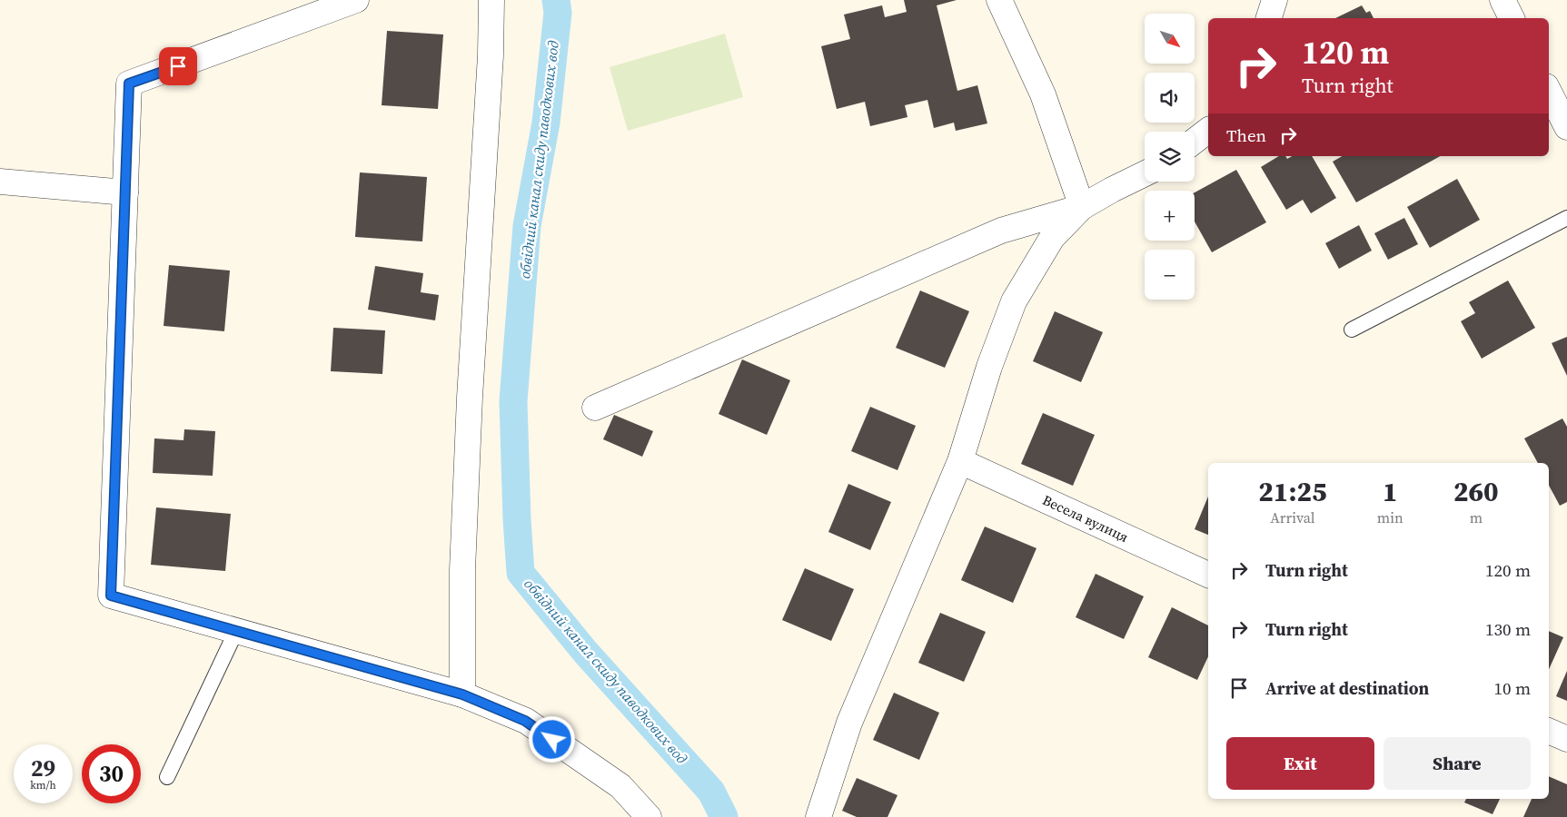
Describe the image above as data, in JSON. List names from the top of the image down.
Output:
{
  "streets": {
    "street": ["Весела вулиця"]
  },
  "water": ["обвідний канал скиду паводкових вод"],
  "north": "bottom right",
  "page": {
    "map_buttons": ["+", "−"],
    "turn": ["120 m", "Turn right"],
    "then": "Then",
    "eta": [
      "21:25",
      "Arrival",
      "1",
      "min",
      "260",
      "m"
    ],
    "list": [
      {
        "name": "Turn right",
        "value": "120 m"
      },
      {
        "name": "Turn right",
        "value": "130 m"
      },
      {
        "name": "Arrive at destination",
        "value": "10 m"
      }
    ],
    "buttons": ["Exit", "Share"],
    "speed": "29 km/h",
    "limit": "30"
  }
}
